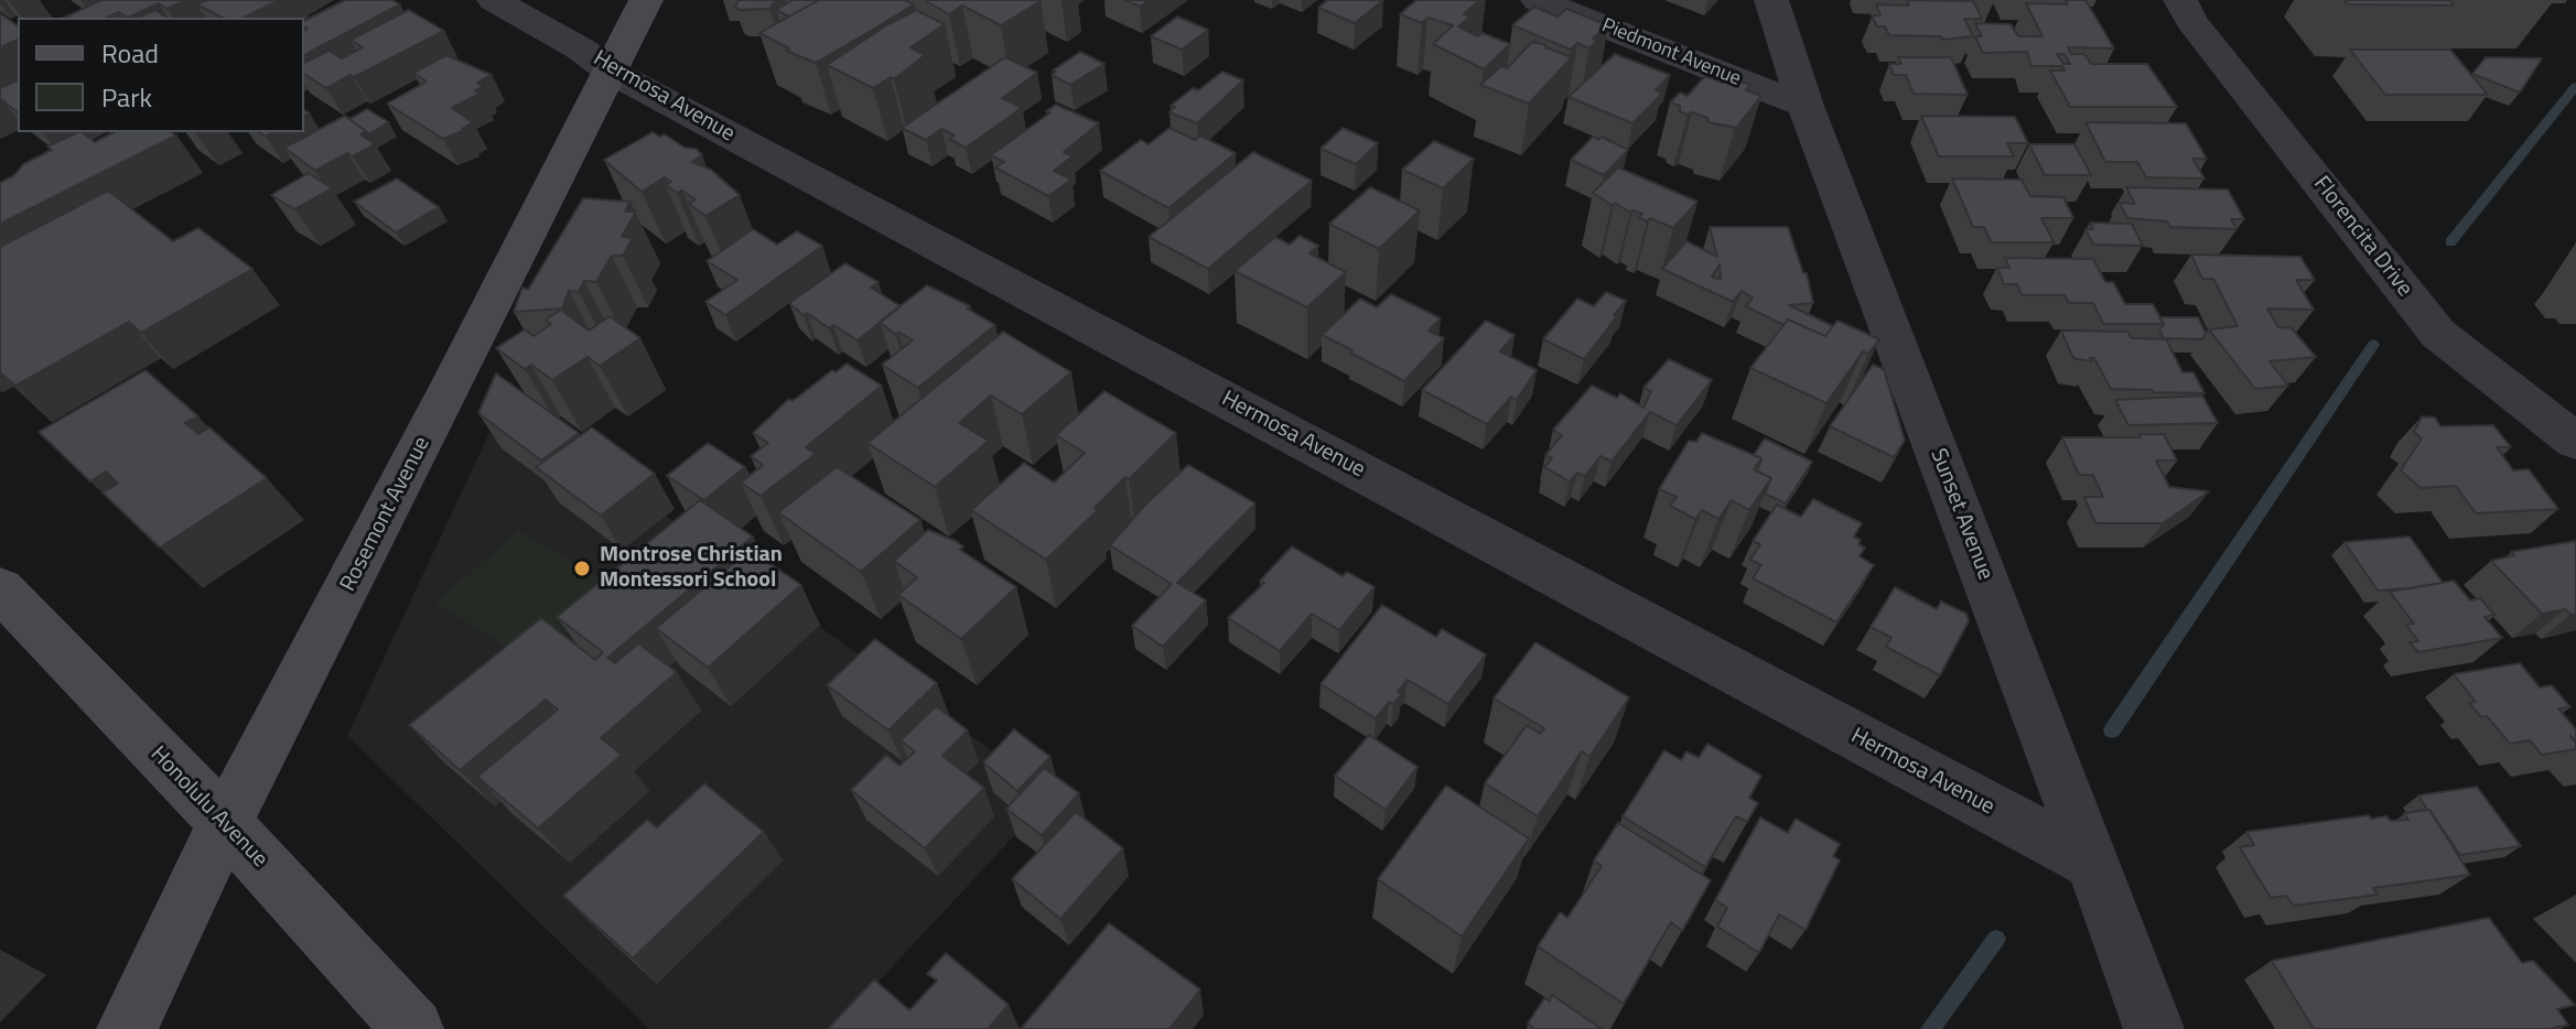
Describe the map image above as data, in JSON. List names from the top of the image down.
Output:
{
  "streets": {
    "street": [
      "Piedmont Avenue",
      "Hermosa Avenue",
      "Florencita Drive",
      "Rosemont Avenue",
      "Sunset Avenue",
      "Honolulu Avenue"
    ]
  },
  "crossings": [
    ["Piedmont Avenue", "Sunset Avenue"],
    ["Hermosa Avenue", "Rosemont Avenue"],
    ["Hermosa Avenue", "Sunset Avenue"],
    ["Rosemont Avenue", "Honolulu Avenue"]
  ],
  "places": ["Montrose Christian Montessori School"],
  "legend": ["Road", "Park"]
}
